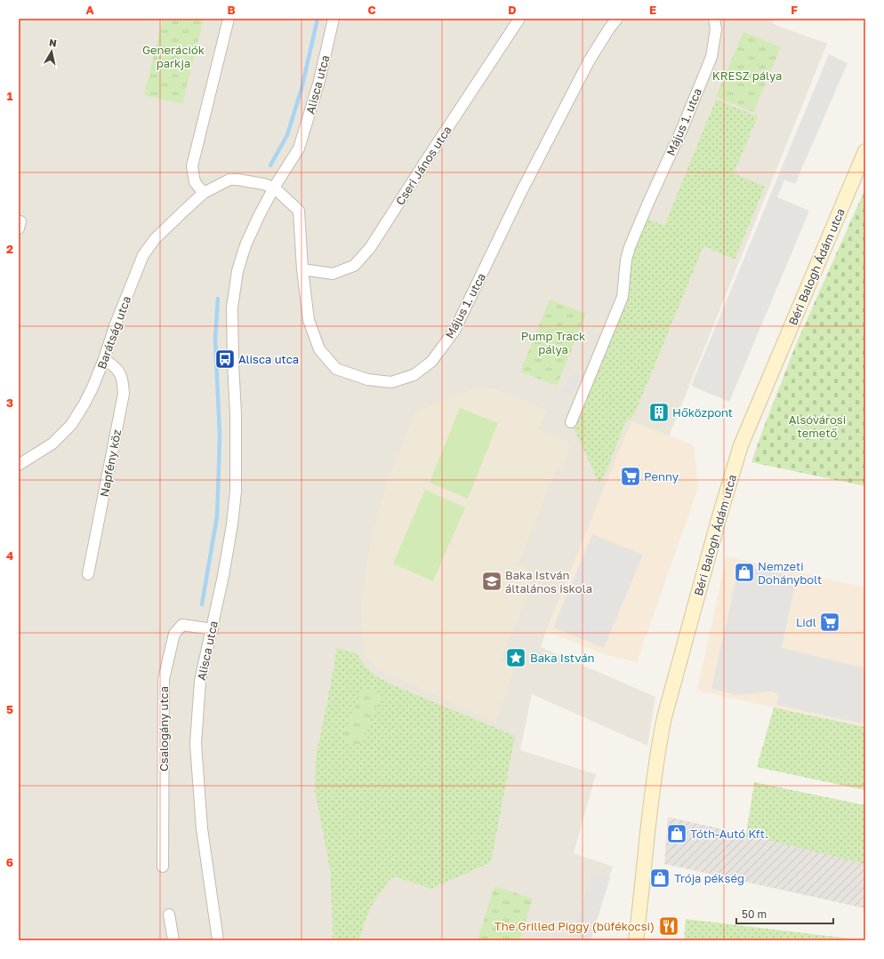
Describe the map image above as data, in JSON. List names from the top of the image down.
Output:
{
  "streets": {
    "street": [
      "Alisca utca",
      "Május 1. utca",
      "Cseri János utca",
      "Béri Balogh Ádám utca",
      "Barátság utca",
      "Napfény köz",
      "Csalogány utca"
    ]
  },
  "crossings": [
    ["Alisca utca", "Május 1. utca"],
    ["Alisca utca", "Barátság utca"],
    ["Alisca utca", "Csalogány utca"],
    ["Május 1. utca", "Cseri János utca"],
    ["Május 1. utca", "Barátság utca"],
    ["Barátság utca", "Napfény köz"]
  ],
  "parks": [
    "Generációk parkja",
    "KRESZ pálya",
    "Pump Track pálya",
    "Alsóvárosi temető"
  ],
  "places": {
    "bus stop": ["Alisca utca"],
    "building": ["Hőközpont"],
    "supermarket": ["Penny", "Lidl"],
    "shop": ["Nemzeti Dohánybolt", "Tóth-Autó Kft.", "Trója pékség"],
    "school or university": ["Baka István általános iskola"],
    "place": ["Baka István"],
    "restaurant": ["The Grilled Piggy (büfékocsi)"]
  },
  "scale_bar": "50 m",
  "north": "top",
  "grid": {
    "columns": [
      "A",
      "B",
      "C",
      "D",
      "E",
      "F"
    ],
    "rows": [
      "1",
      "2",
      "3",
      "4",
      "5",
      "6"
    ]
  }
}
